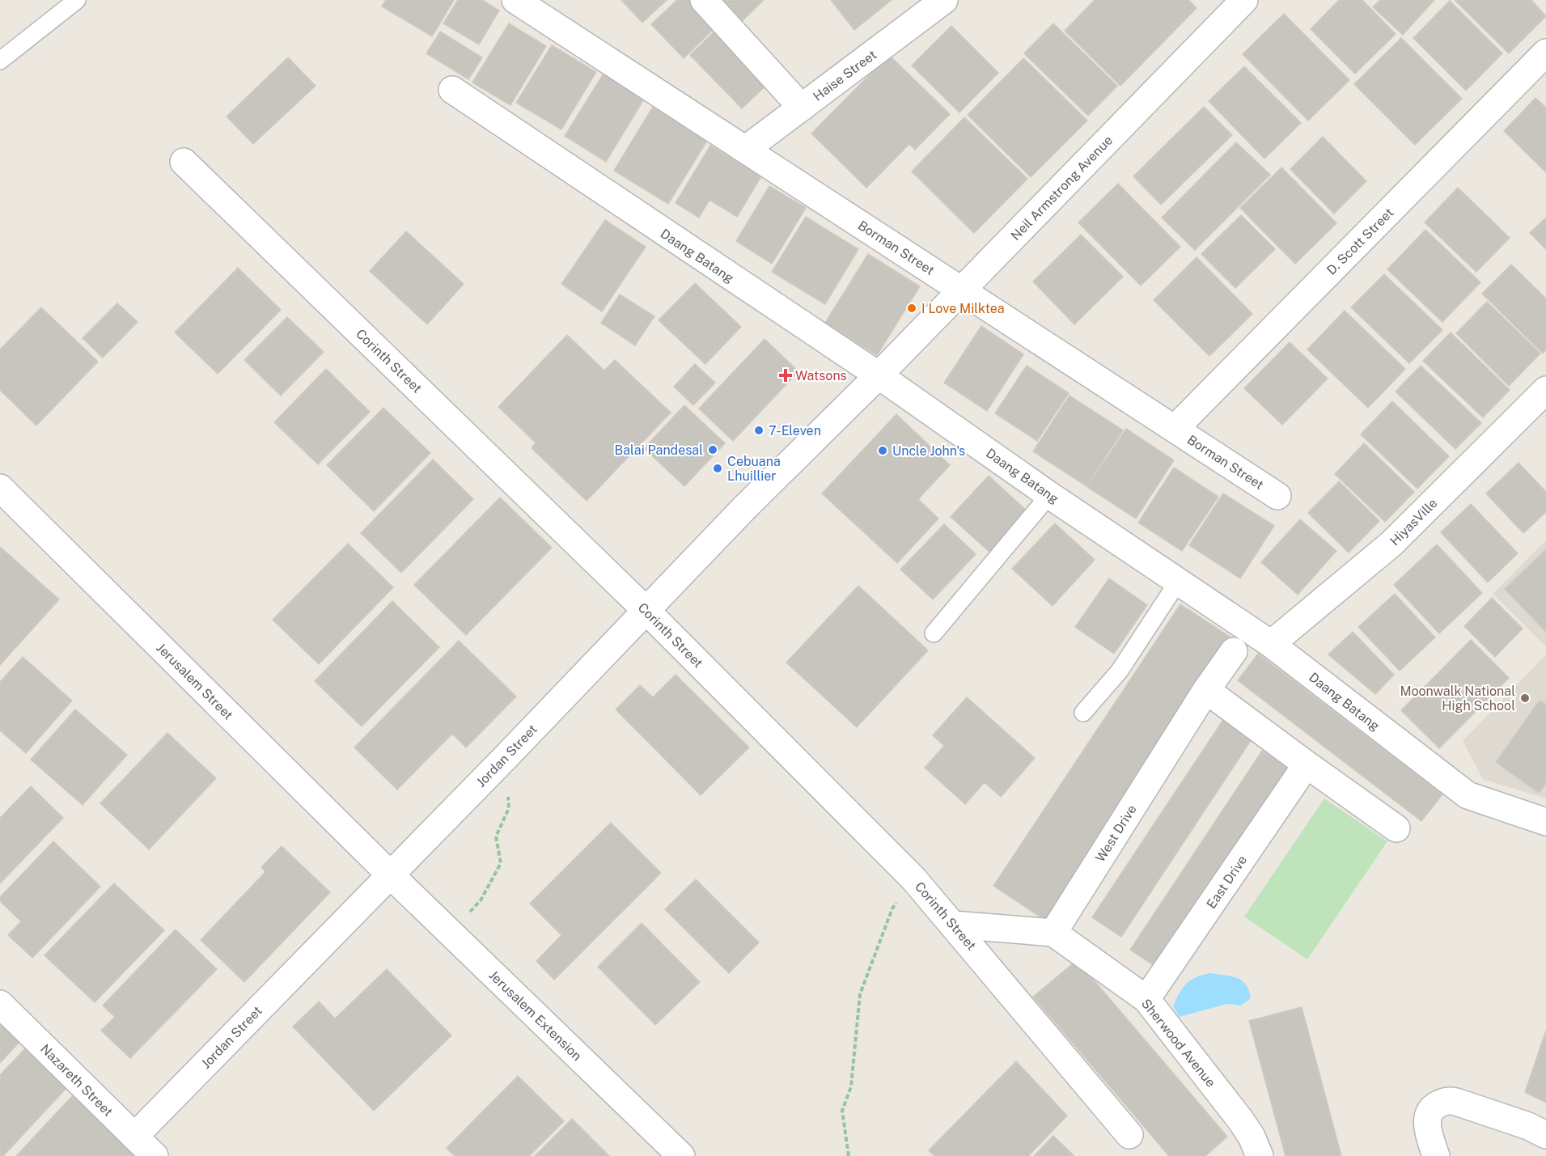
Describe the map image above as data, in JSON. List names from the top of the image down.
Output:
{
  "streets": {
    "street": [
      "Haise Street",
      "Neil Armstrong Avenue",
      "D. Scott Street",
      "Borman Street",
      "Daang Batang",
      "Corinth Street",
      "HiyasVille",
      "Jerusalem Street",
      "Jordan Street",
      "West Drive",
      "East Drive",
      "Jerusalem Extension",
      "Sherwood Avenue",
      "Nazareth Street"
    ]
  },
  "crossings": [
    ["Haise Street", "Borman Street"],
    ["Neil Armstrong Avenue", "Borman Street"],
    ["Neil Armstrong Avenue", "Daang Batang"],
    ["Neil Armstrong Avenue", "Jordan Street"],
    ["D. Scott Street", "Borman Street"],
    ["Daang Batang", "HiyasVille"],
    ["Daang Batang", "Jordan Street"],
    ["Corinth Street", "Jordan Street"],
    ["Jerusalem Street", "Jordan Street"],
    ["Jerusalem Street", "Jerusalem Extension"],
    ["Jordan Street", "Jerusalem Extension"],
    ["Jordan Street", "Nazareth Street"],
    ["West Drive", "Sherwood Avenue"],
    ["East Drive", "Sherwood Avenue"]
  ],
  "places": {
    "other": [
      "I Love Milktea",
      "7-Eleven",
      "Balai Pandesal",
      "Uncle John's",
      "Cebuana Lhuillier",
      "Moonwalk National High School"
    ],
    "health": ["Watsons"]
  }
}
